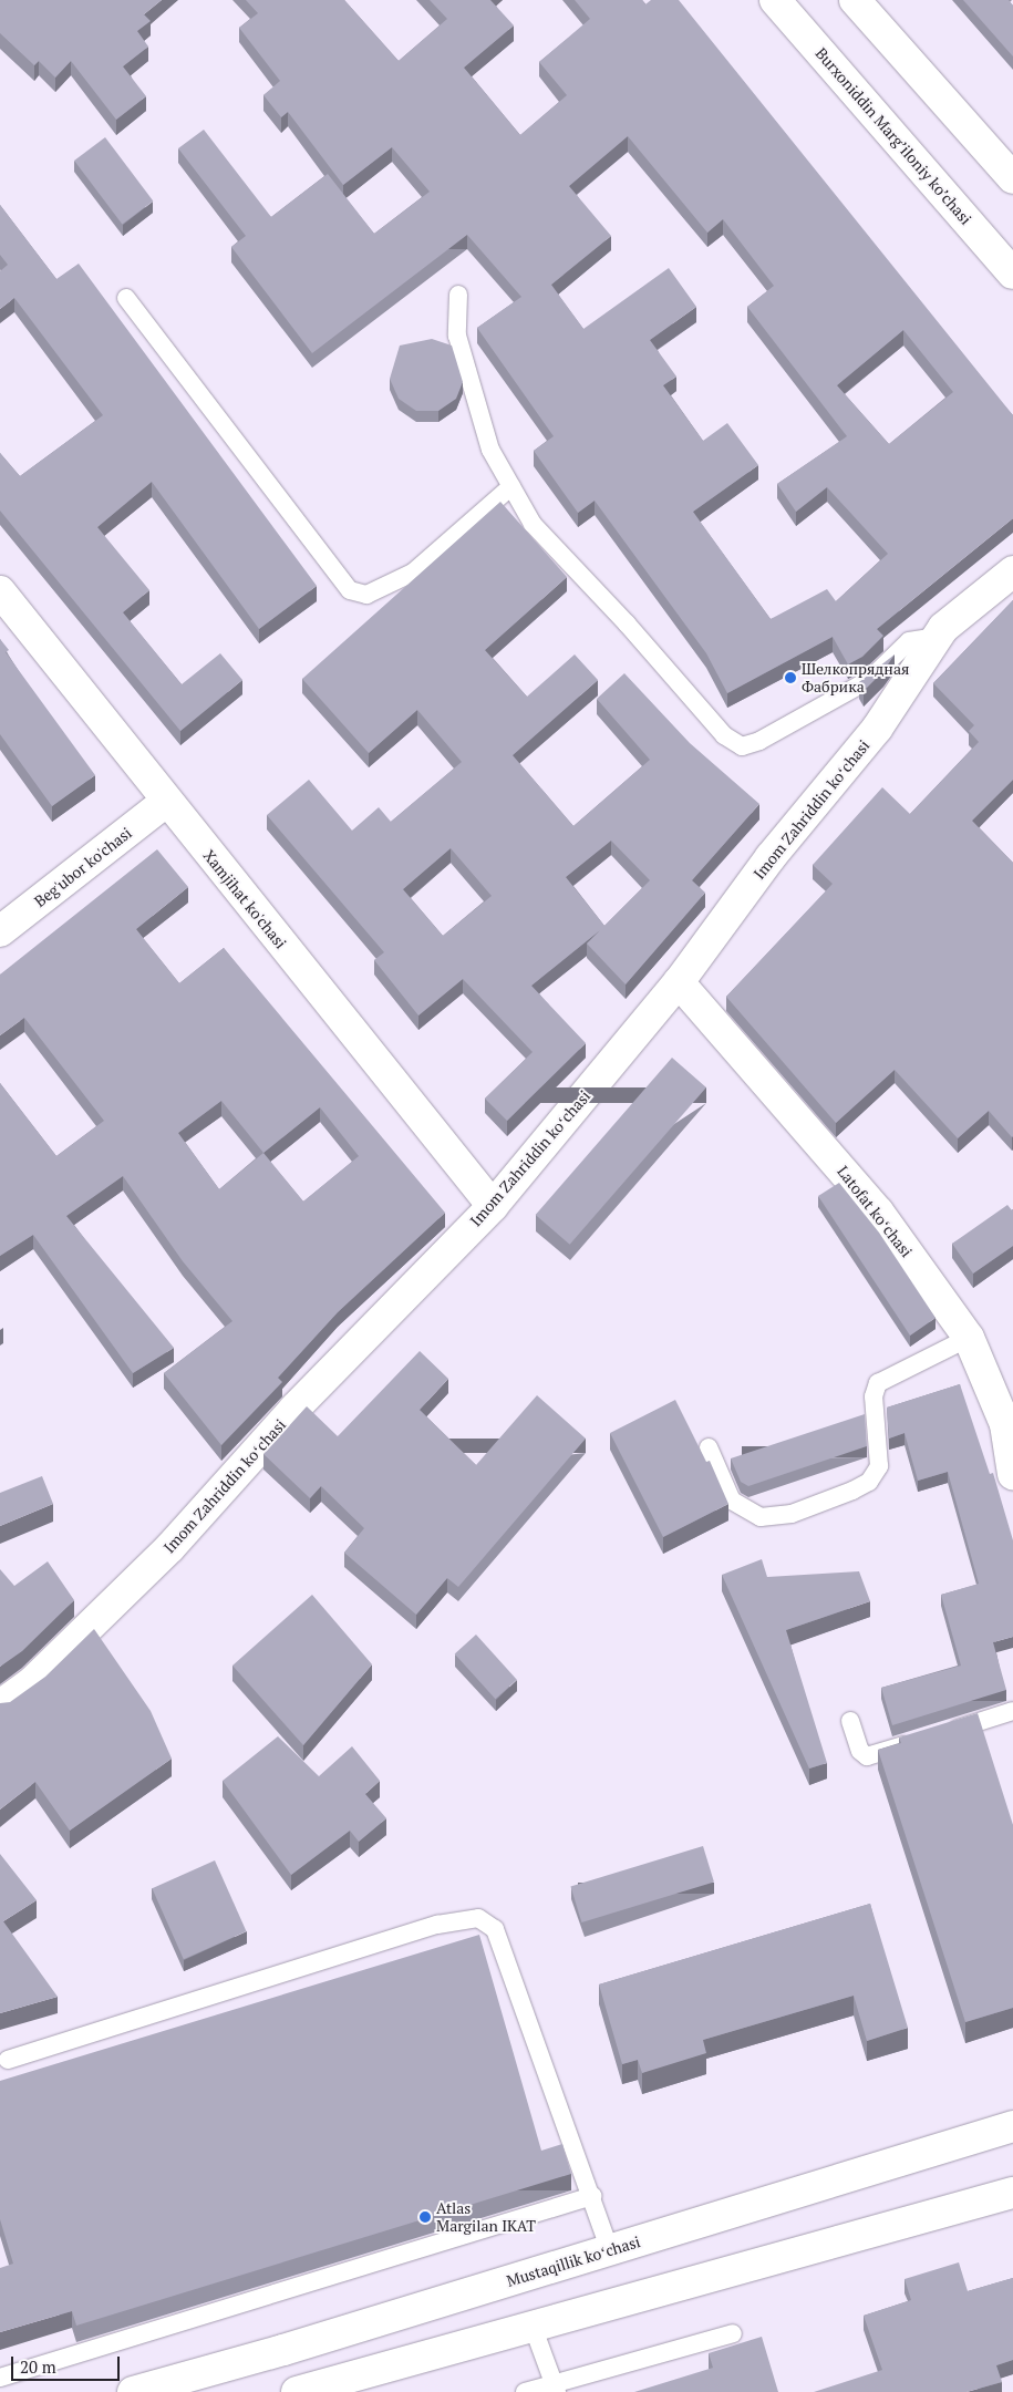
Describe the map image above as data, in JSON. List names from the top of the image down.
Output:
{
  "streets": {
    "street": [
      "Burxoniddin Marg’iloniy ko’chasi",
      "Imom Zahriddin koʻchasi",
      "Beg'ubor ko'chasi",
      "Xamjihat ko'chasi",
      "Latofat koʻchasi",
      "Mustaqillik koʻchasi"
    ]
  },
  "crossings": [
    ["Imom Zahriddin koʻchasi", "Xamjihat ko'chasi"],
    ["Imom Zahriddin koʻchasi", "Latofat koʻchasi"],
    ["Beg'ubor ko'chasi", "Xamjihat ko'chasi"]
  ],
  "places": ["Шелкопрядная Фабрика", "Atlas Margilan IKAT"],
  "scale_bar": "20 m"
}
